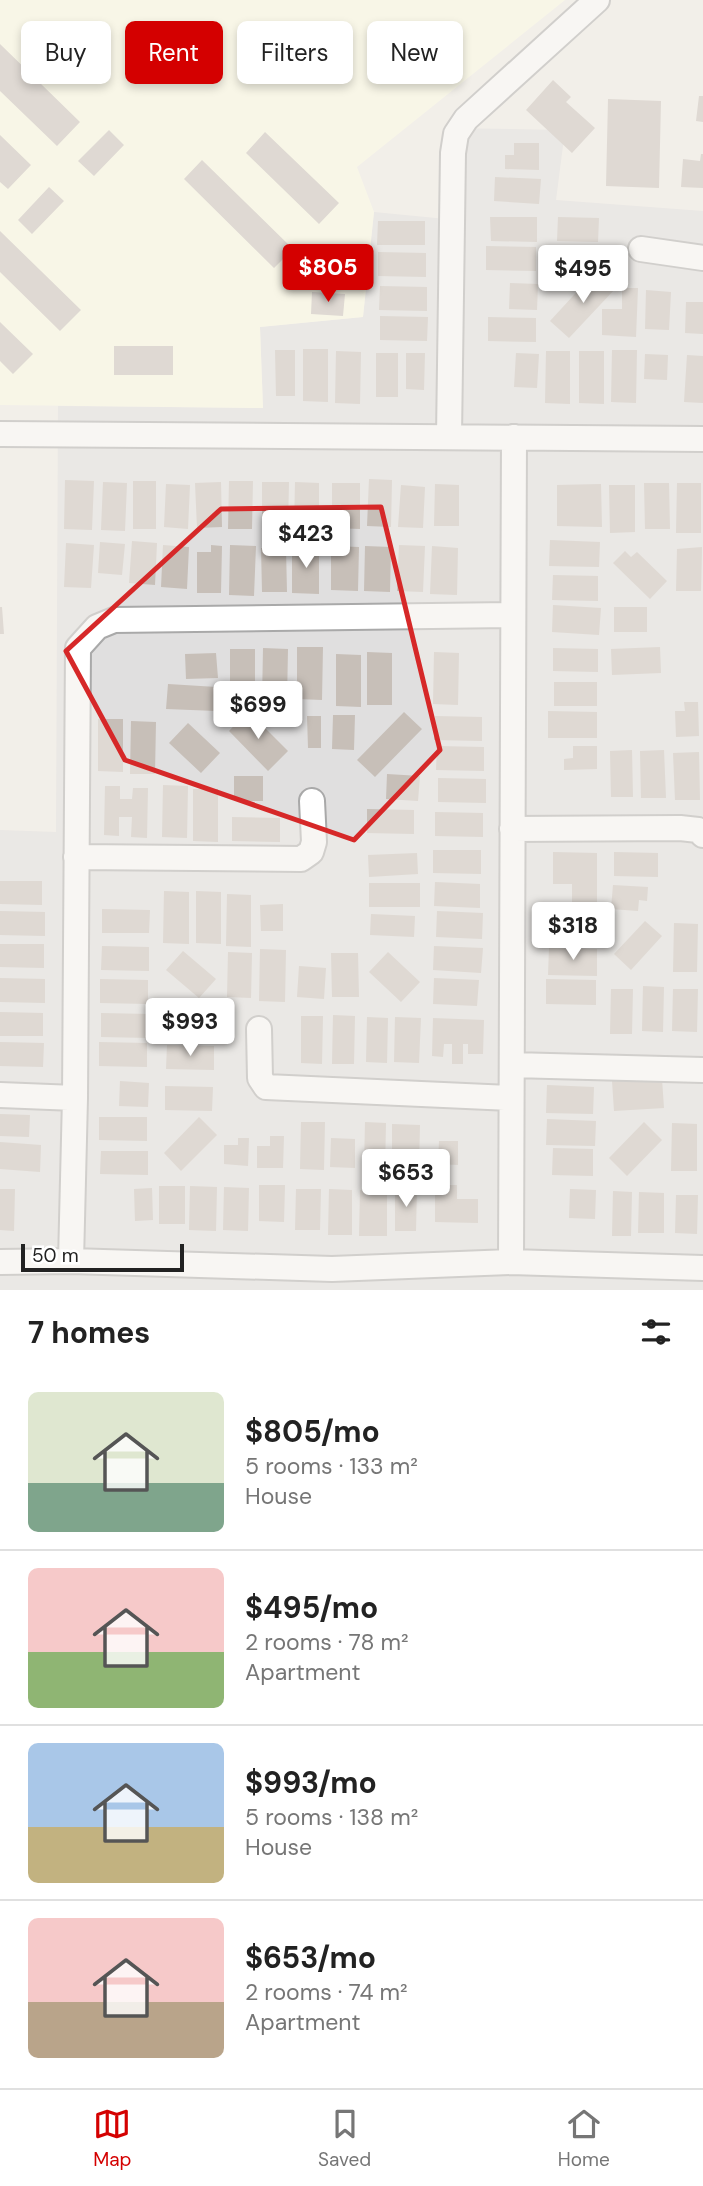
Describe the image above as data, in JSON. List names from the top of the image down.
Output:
{
  "scale_bar": "50 m",
  "page": {
    "chip": [
      "Buy",
      "Rent",
      "Filters",
      "New"
    ],
    "price": [
      "$805",
      "$495",
      "$423",
      "$699",
      "$318",
      "$993",
      "$653"
    ],
    "scale": "50 m",
    "heading": "7 homes",
    "list": [
      {
        "name": "$805/mo",
        "note": "5 rooms · 133 m² · House"
      },
      {
        "name": "$495/mo",
        "note": "2 rooms · 78 m² · Apartment"
      },
      {
        "name": "$993/mo",
        "note": "5 rooms · 138 m² · House"
      },
      {
        "name": "$653/mo",
        "note": "2 rooms · 74 m² · Apartment"
      }
    ],
    "tabs": ["Map", "Saved", "Home"]
  }
}
